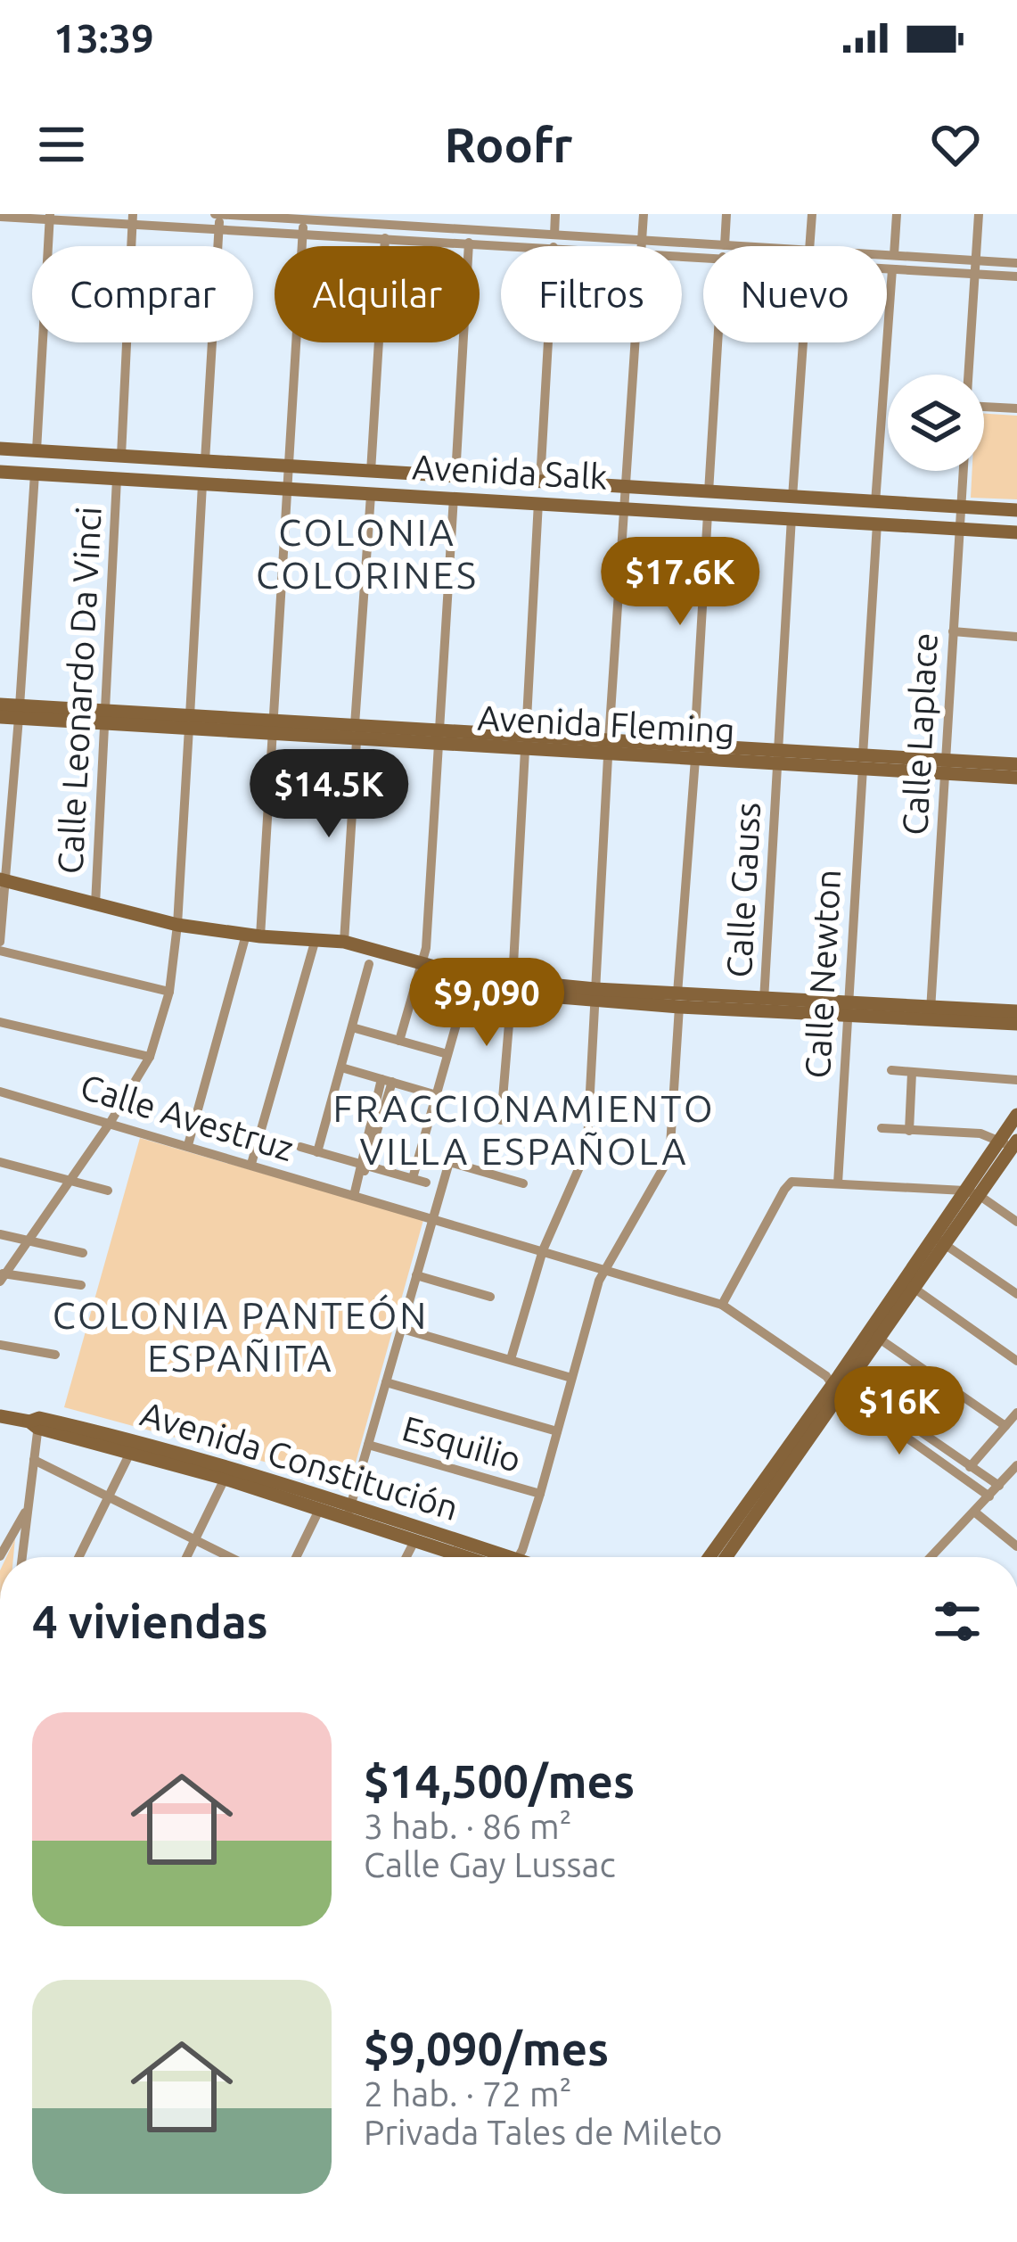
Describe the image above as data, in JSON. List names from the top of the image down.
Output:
{
  "streets": {
    "main road": ["Avenida Salk", "Avenida Fleming", "Avenida Constitución"],
    "street": [
      "Calle Leonardo Da Vinci",
      "Calle Laplace",
      "Calle Gauss",
      "Calle Newton",
      "Calle Avestruz",
      "Esquilio"
    ]
  },
  "crossings": [
    ["Avenida Salk", "Calle Leonardo Da Vinci"],
    ["Avenida Salk", "Calle Laplace"],
    ["Avenida Salk", "Calle Gauss"],
    ["Avenida Salk", "Calle Newton"],
    ["Calle Leonardo Da Vinci", "Avenida Fleming"],
    ["Avenida Fleming", "Calle Laplace"],
    ["Avenida Fleming", "Calle Gauss"],
    ["Avenida Fleming", "Calle Newton"]
  ],
  "districts": ["COLONIA COLORINES", "FRACCIONAMIENTO VILLA ESPAÑOLA", "COLONIA PANTEÓN ESPAÑITA"],
  "page": {
    "status": "13:39",
    "header": "Roofr",
    "chip": [
      "Comprar",
      "Alquilar",
      "Filtros",
      "Nuevo"
    ],
    "price": [
      "$17.6K",
      "$14.5K",
      "$9,090",
      "$16K"
    ],
    "heading": "4 viviendas",
    "list": [
      {
        "name": "$14,500/mes",
        "note": "3 hab. · 86 m² · Calle Gay Lussac"
      },
      {
        "name": "$9,090/mes",
        "note": "2 hab. · 72 m² · Privada Tales de Mileto"
      }
    ]
  }
}
